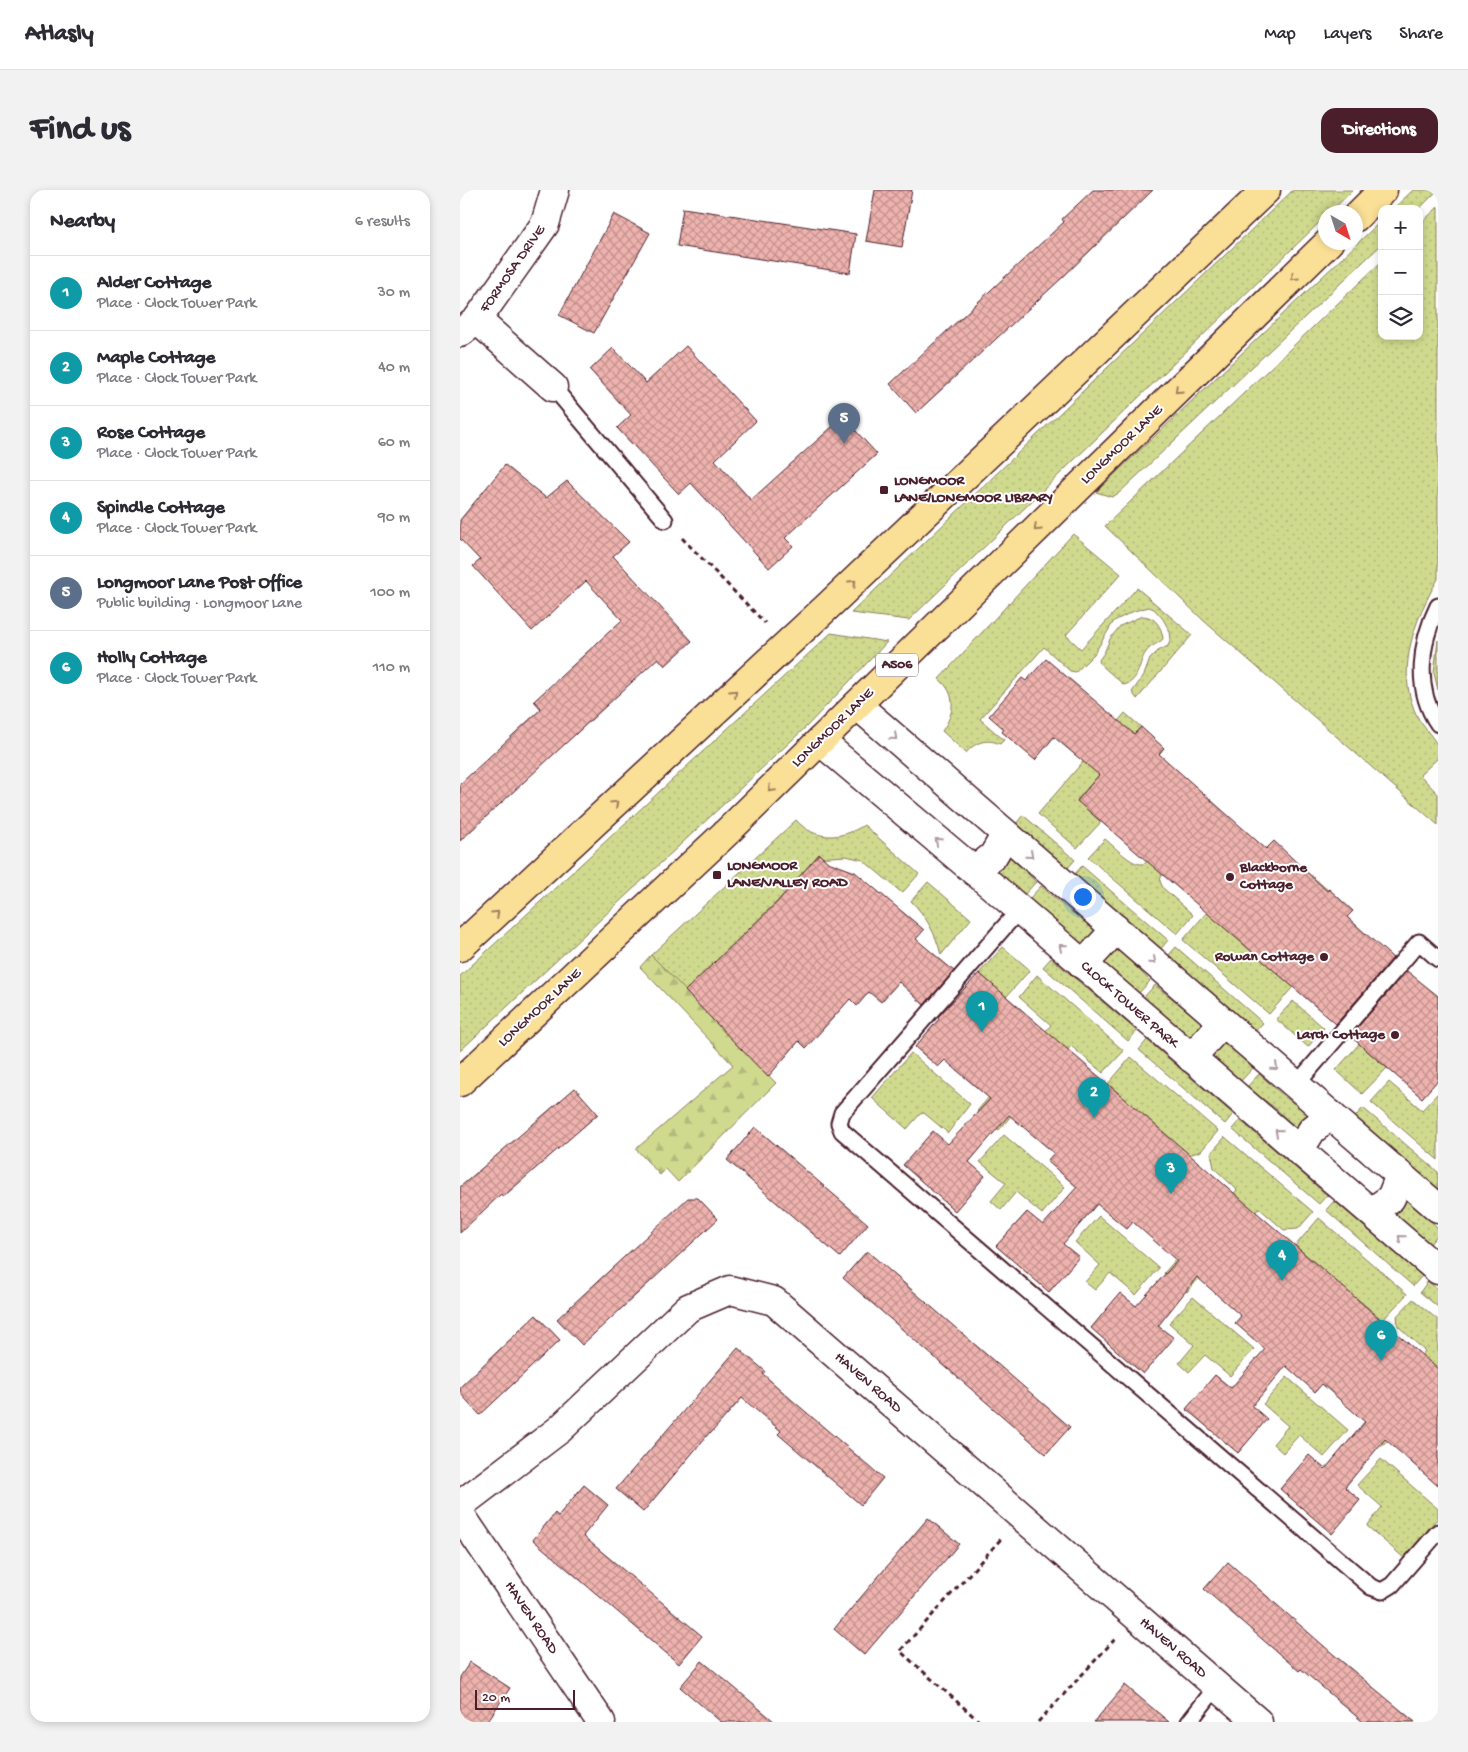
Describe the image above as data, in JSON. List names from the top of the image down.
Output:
{
  "streets": {
    "main road": ["LONGMOOR LANE", "A506"],
    "street": ["FORMOSA DRIVE", "CLOCK TOWER PARK", "HAVEN ROAD"]
  },
  "crossings": [
    ["LONGMOOR LANE", "CLOCK TOWER PARK"]
  ],
  "places": {
    "transit": ["LONGMOOR LANE/LONGMOOR LIBRARY", "LONGMOOR LANE/VALLEY ROAD"],
    "other": ["Blackborne Cottage", "Rowan Cottage", "Larch Cottage"]
  },
  "scale_bar": "20 m",
  "north": "bottom right",
  "page": {
    "header": "Atlasly",
    "nav": ["Map", "Layers", "Share"],
    "buttons": "Directions",
    "title": "Find us",
    "heading": ["Nearby", "6 results"],
    "map_buttons": ["+", "−"],
    "list": [
      {
        "mark": "1",
        "name": "Alder Cottage",
        "note": "Place · Clock Tower Park",
        "value": "30 m"
      },
      {
        "mark": "2",
        "name": "Maple Cottage",
        "note": "Place · Clock Tower Park",
        "value": "40 m"
      },
      {
        "mark": "3",
        "name": "Rose Cottage",
        "note": "Place · Clock Tower Park",
        "value": "60 m"
      },
      {
        "mark": "4",
        "name": "Spindle Cottage",
        "note": "Place · Clock Tower Park",
        "value": "90 m"
      },
      {
        "mark": "5",
        "name": "Longmoor Lane Post Office",
        "note": "Public building · Longmoor Lane",
        "value": "100 m"
      },
      {
        "mark": "6",
        "name": "Holly Cottage",
        "note": "Place · Clock Tower Park",
        "value": "110 m"
      }
    ],
    "pins": [
      "5",
      "1",
      "2",
      "3",
      "4",
      "6"
    ],
    "scale": "20 m"
  }
}
